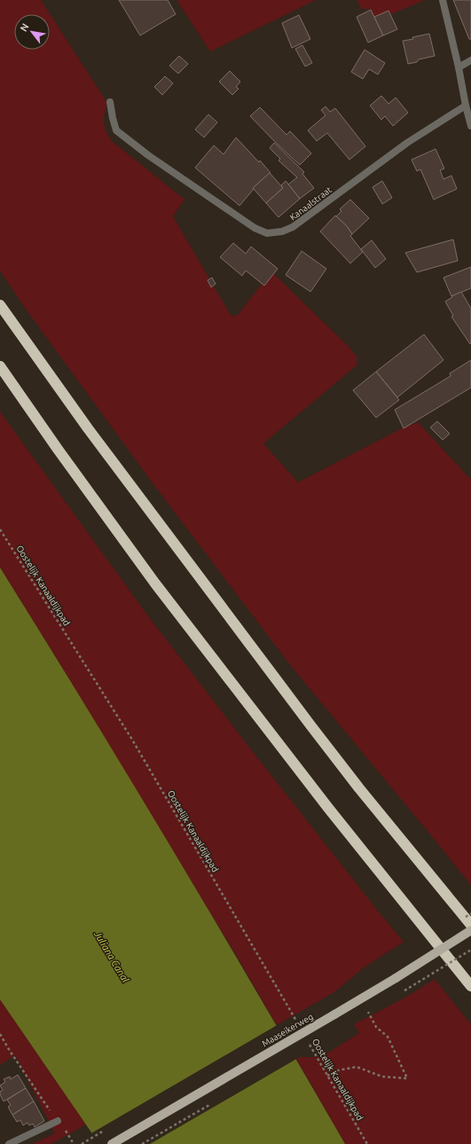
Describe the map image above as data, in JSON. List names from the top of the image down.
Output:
{
  "streets": {
    "main road": ["Maaseikerweg"],
    "street": ["Kanaalstraat"],
    "path": ["Oostelijk Kanaaldijkpad"]
  },
  "water": ["Juliana Canal"],
  "north": "top left"
}
